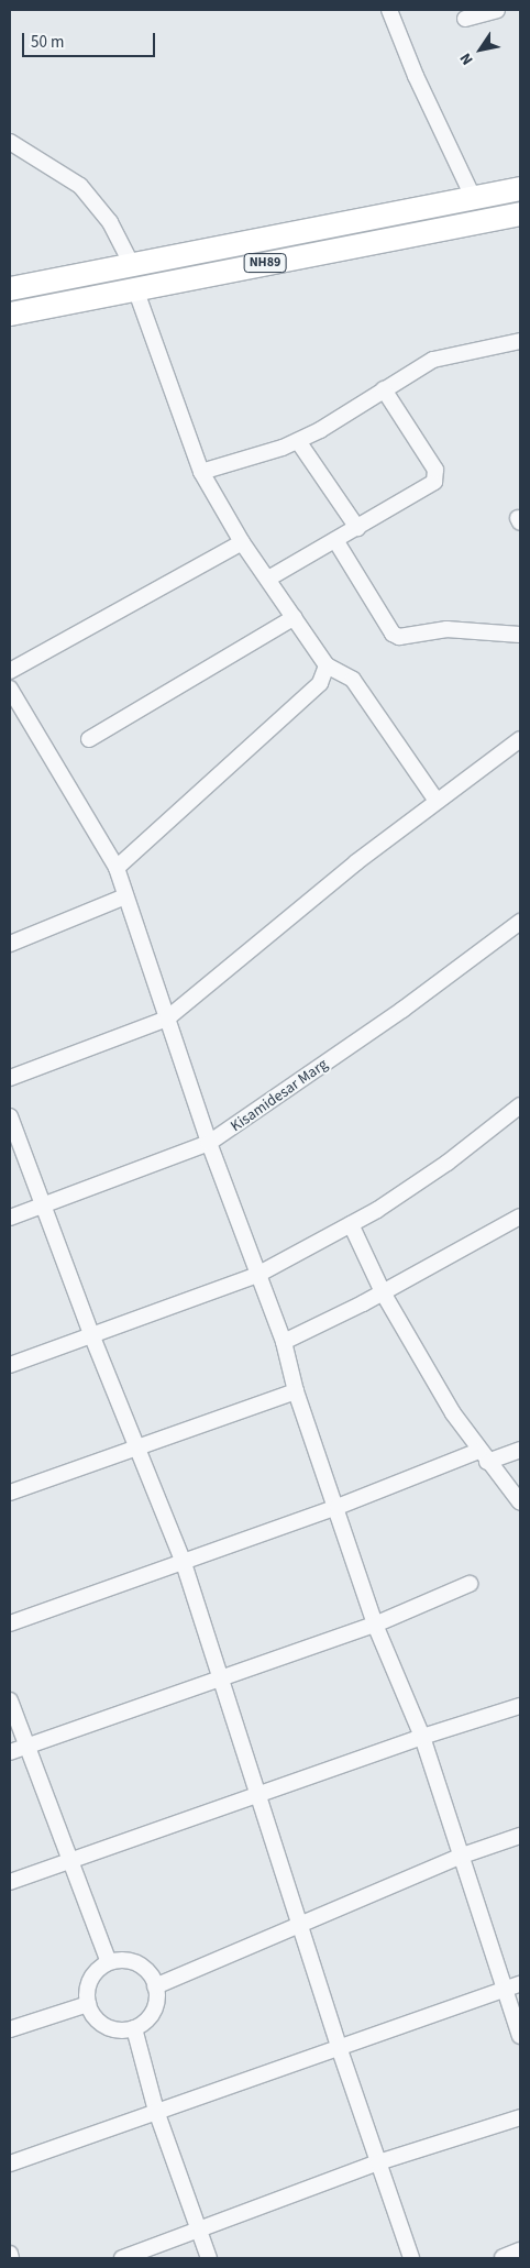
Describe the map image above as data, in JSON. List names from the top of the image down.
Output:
{
  "streets": {
    "main road": ["NH89"],
    "street": ["Kisamidesar Marg"]
  },
  "scale_bar": "50 m",
  "north": "bottom left"
}
